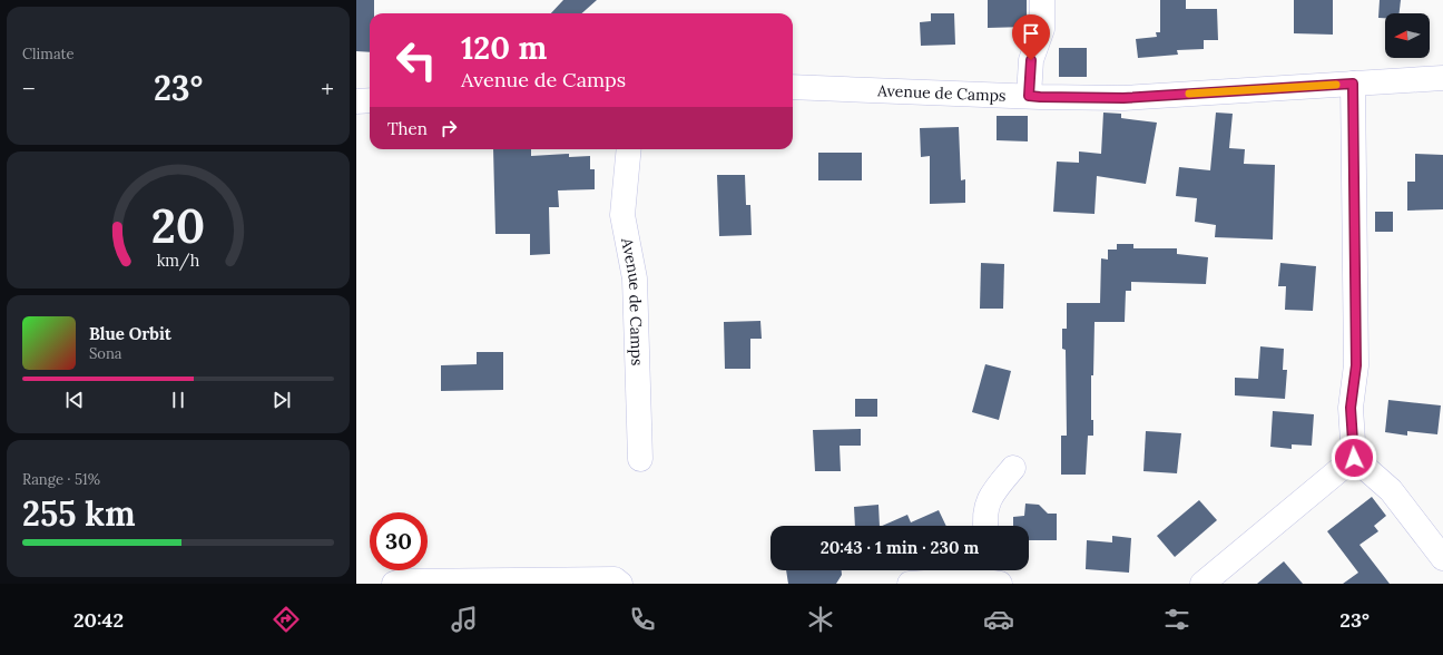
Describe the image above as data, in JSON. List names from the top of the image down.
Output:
{
  "streets": {
    "street": ["Avenue de Camps"]
  },
  "north": "left",
  "page": {
    "tile": [
      "Climate",
      ["Range · 51%", "255 km"]
    ],
    "turn": ["120 m", "Avenue de Camps"],
    "heat": ["−", "23°", "+"],
    "then": "Then",
    "song": ["Blue Orbit", "Sona"],
    "limit": "30",
    "trip": "20:43 · 1 min · 230 m",
    "tabs": ["20:42", "23°"],
    "gauge": ["20", "km/h"]
  }
}
